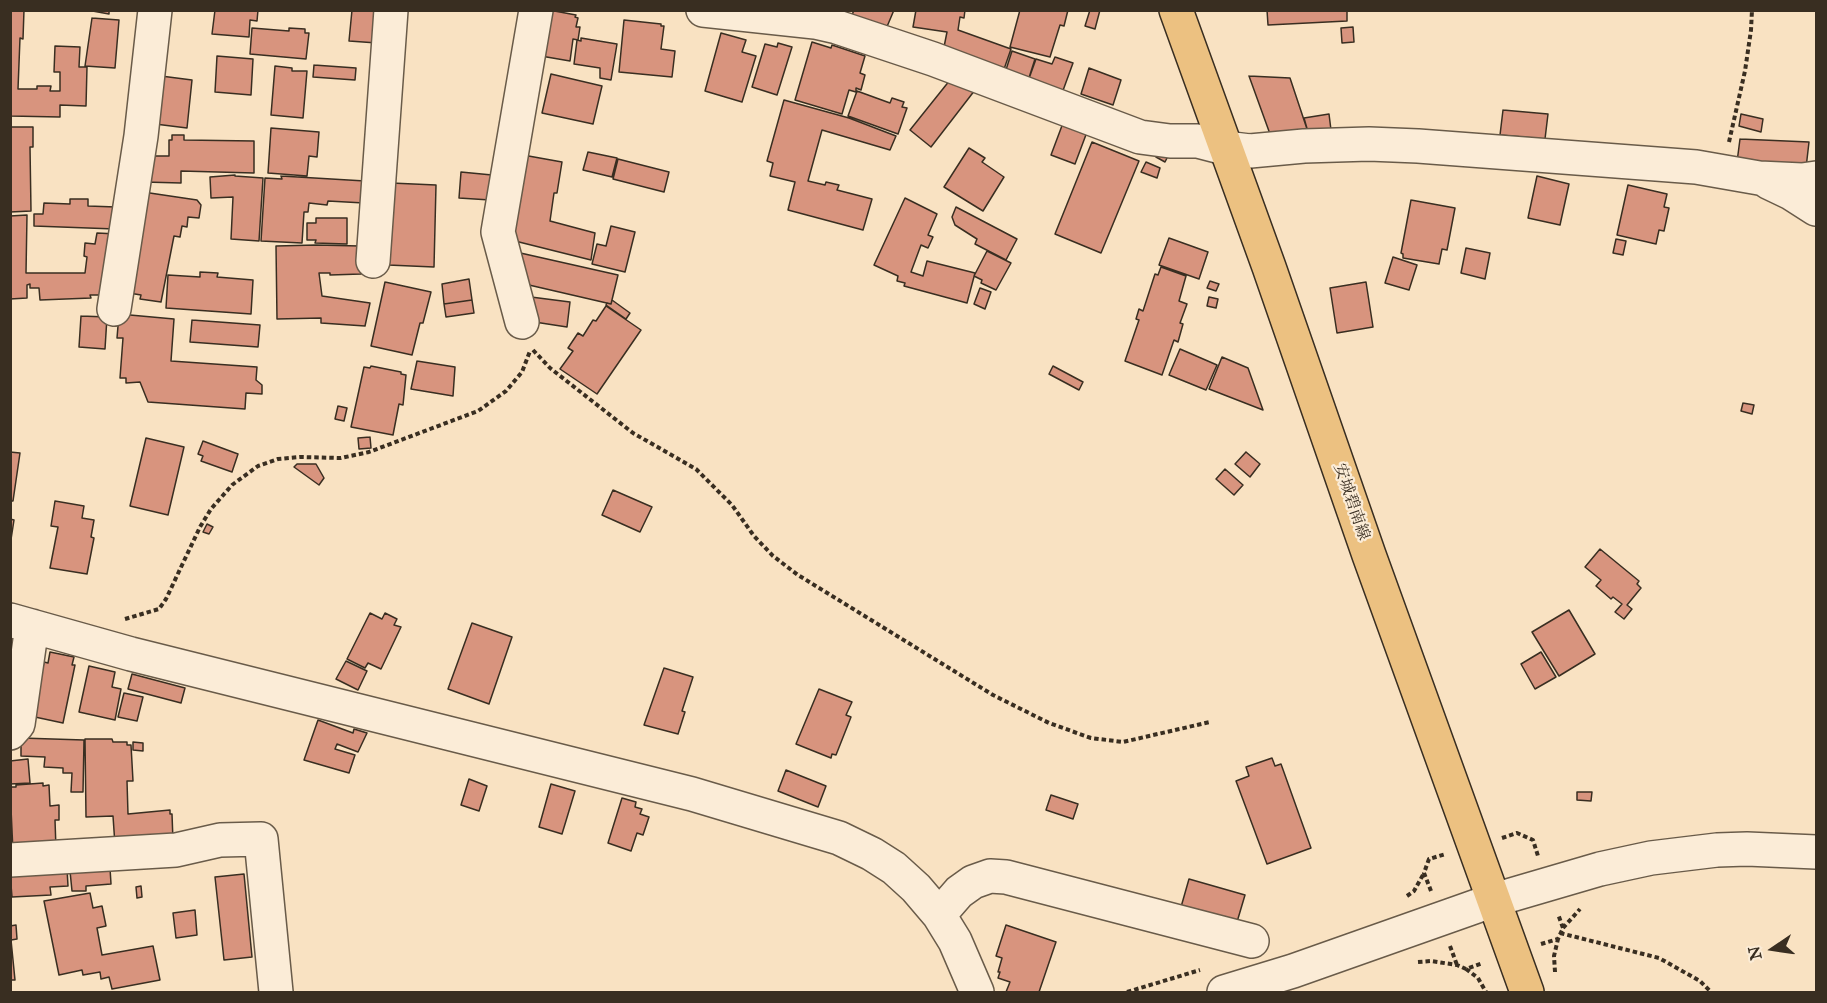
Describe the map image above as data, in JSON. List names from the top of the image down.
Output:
{
  "streets": {
    "main road": ["安城碧南線"]
  },
  "north": "left"
}
